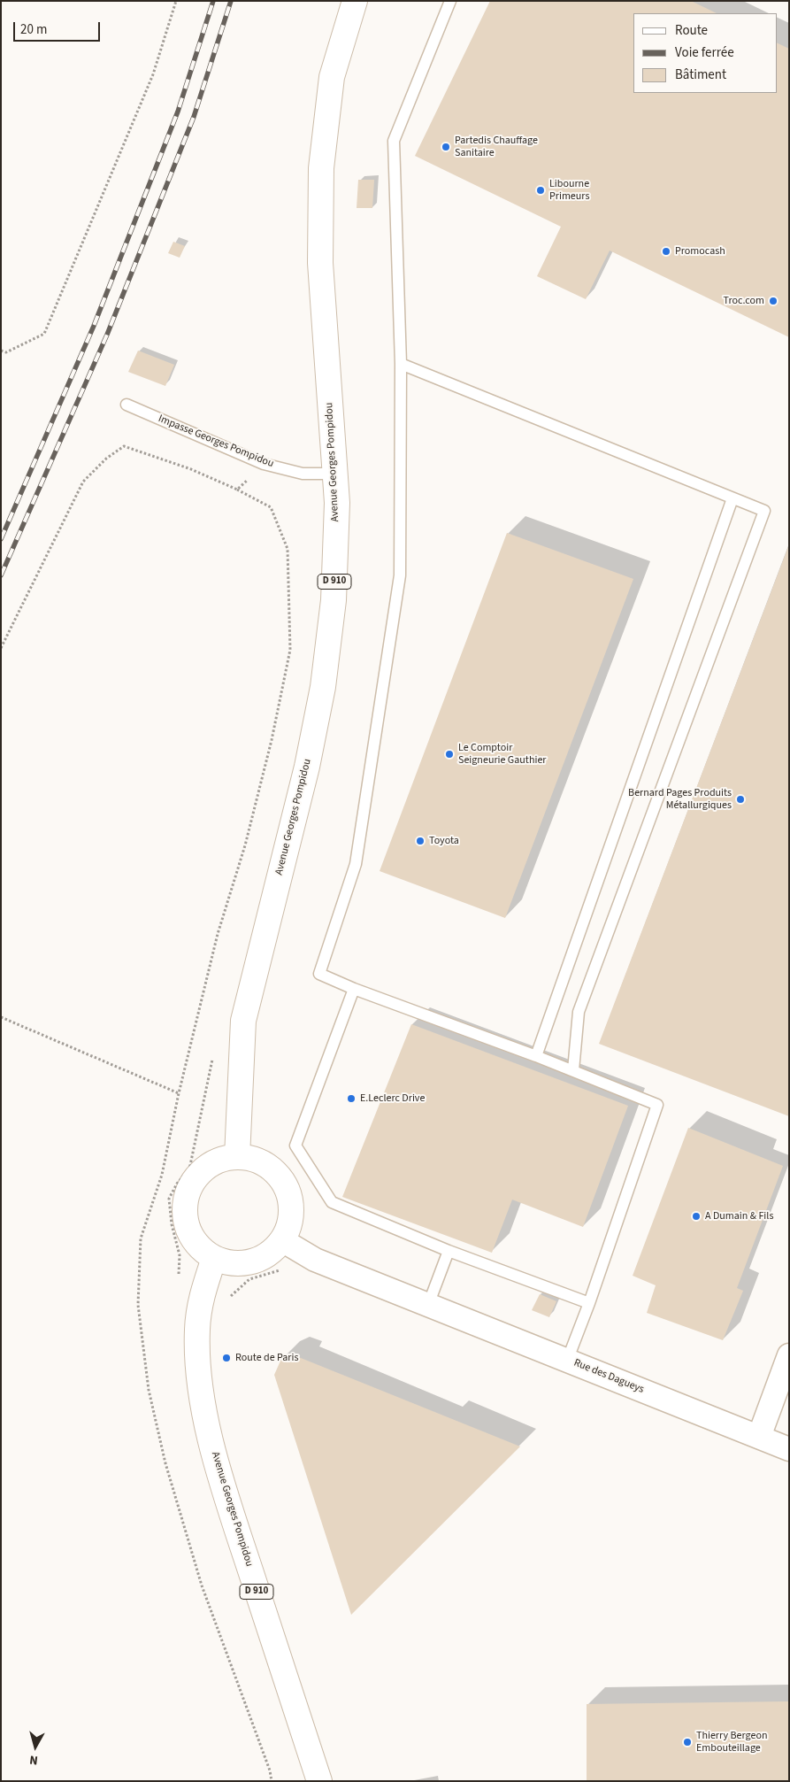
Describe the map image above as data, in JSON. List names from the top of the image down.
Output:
{
  "streets": {
    "main road": ["Avenue Georges Pompidou", "D 910"],
    "street": ["Rue des Dagueys"],
    "lane": ["Impasse Georges Pompidou"]
  },
  "crossings": [
    ["Impasse Georges Pompidou", "Avenue Georges Pompidou"],
    ["Avenue Georges Pompidou", "Rue des Dagueys"]
  ],
  "places": [
    "Partedis Chauffage Sanitaire",
    "Libourne Primeurs",
    "Promocash",
    "Troc.com",
    "Le Comptoir Seigneurie Gauthier",
    "Bernard Pages Produits Métallurgiques",
    "Toyota",
    "E.Leclerc Drive",
    "A Dumain & Fils",
    "Route de Paris",
    "Thierry Bergeon Embouteillage"
  ],
  "legend": ["Route", "Voie ferrée", "Bâtiment"],
  "scale_bar": "20 m",
  "north": "bottom"
}
